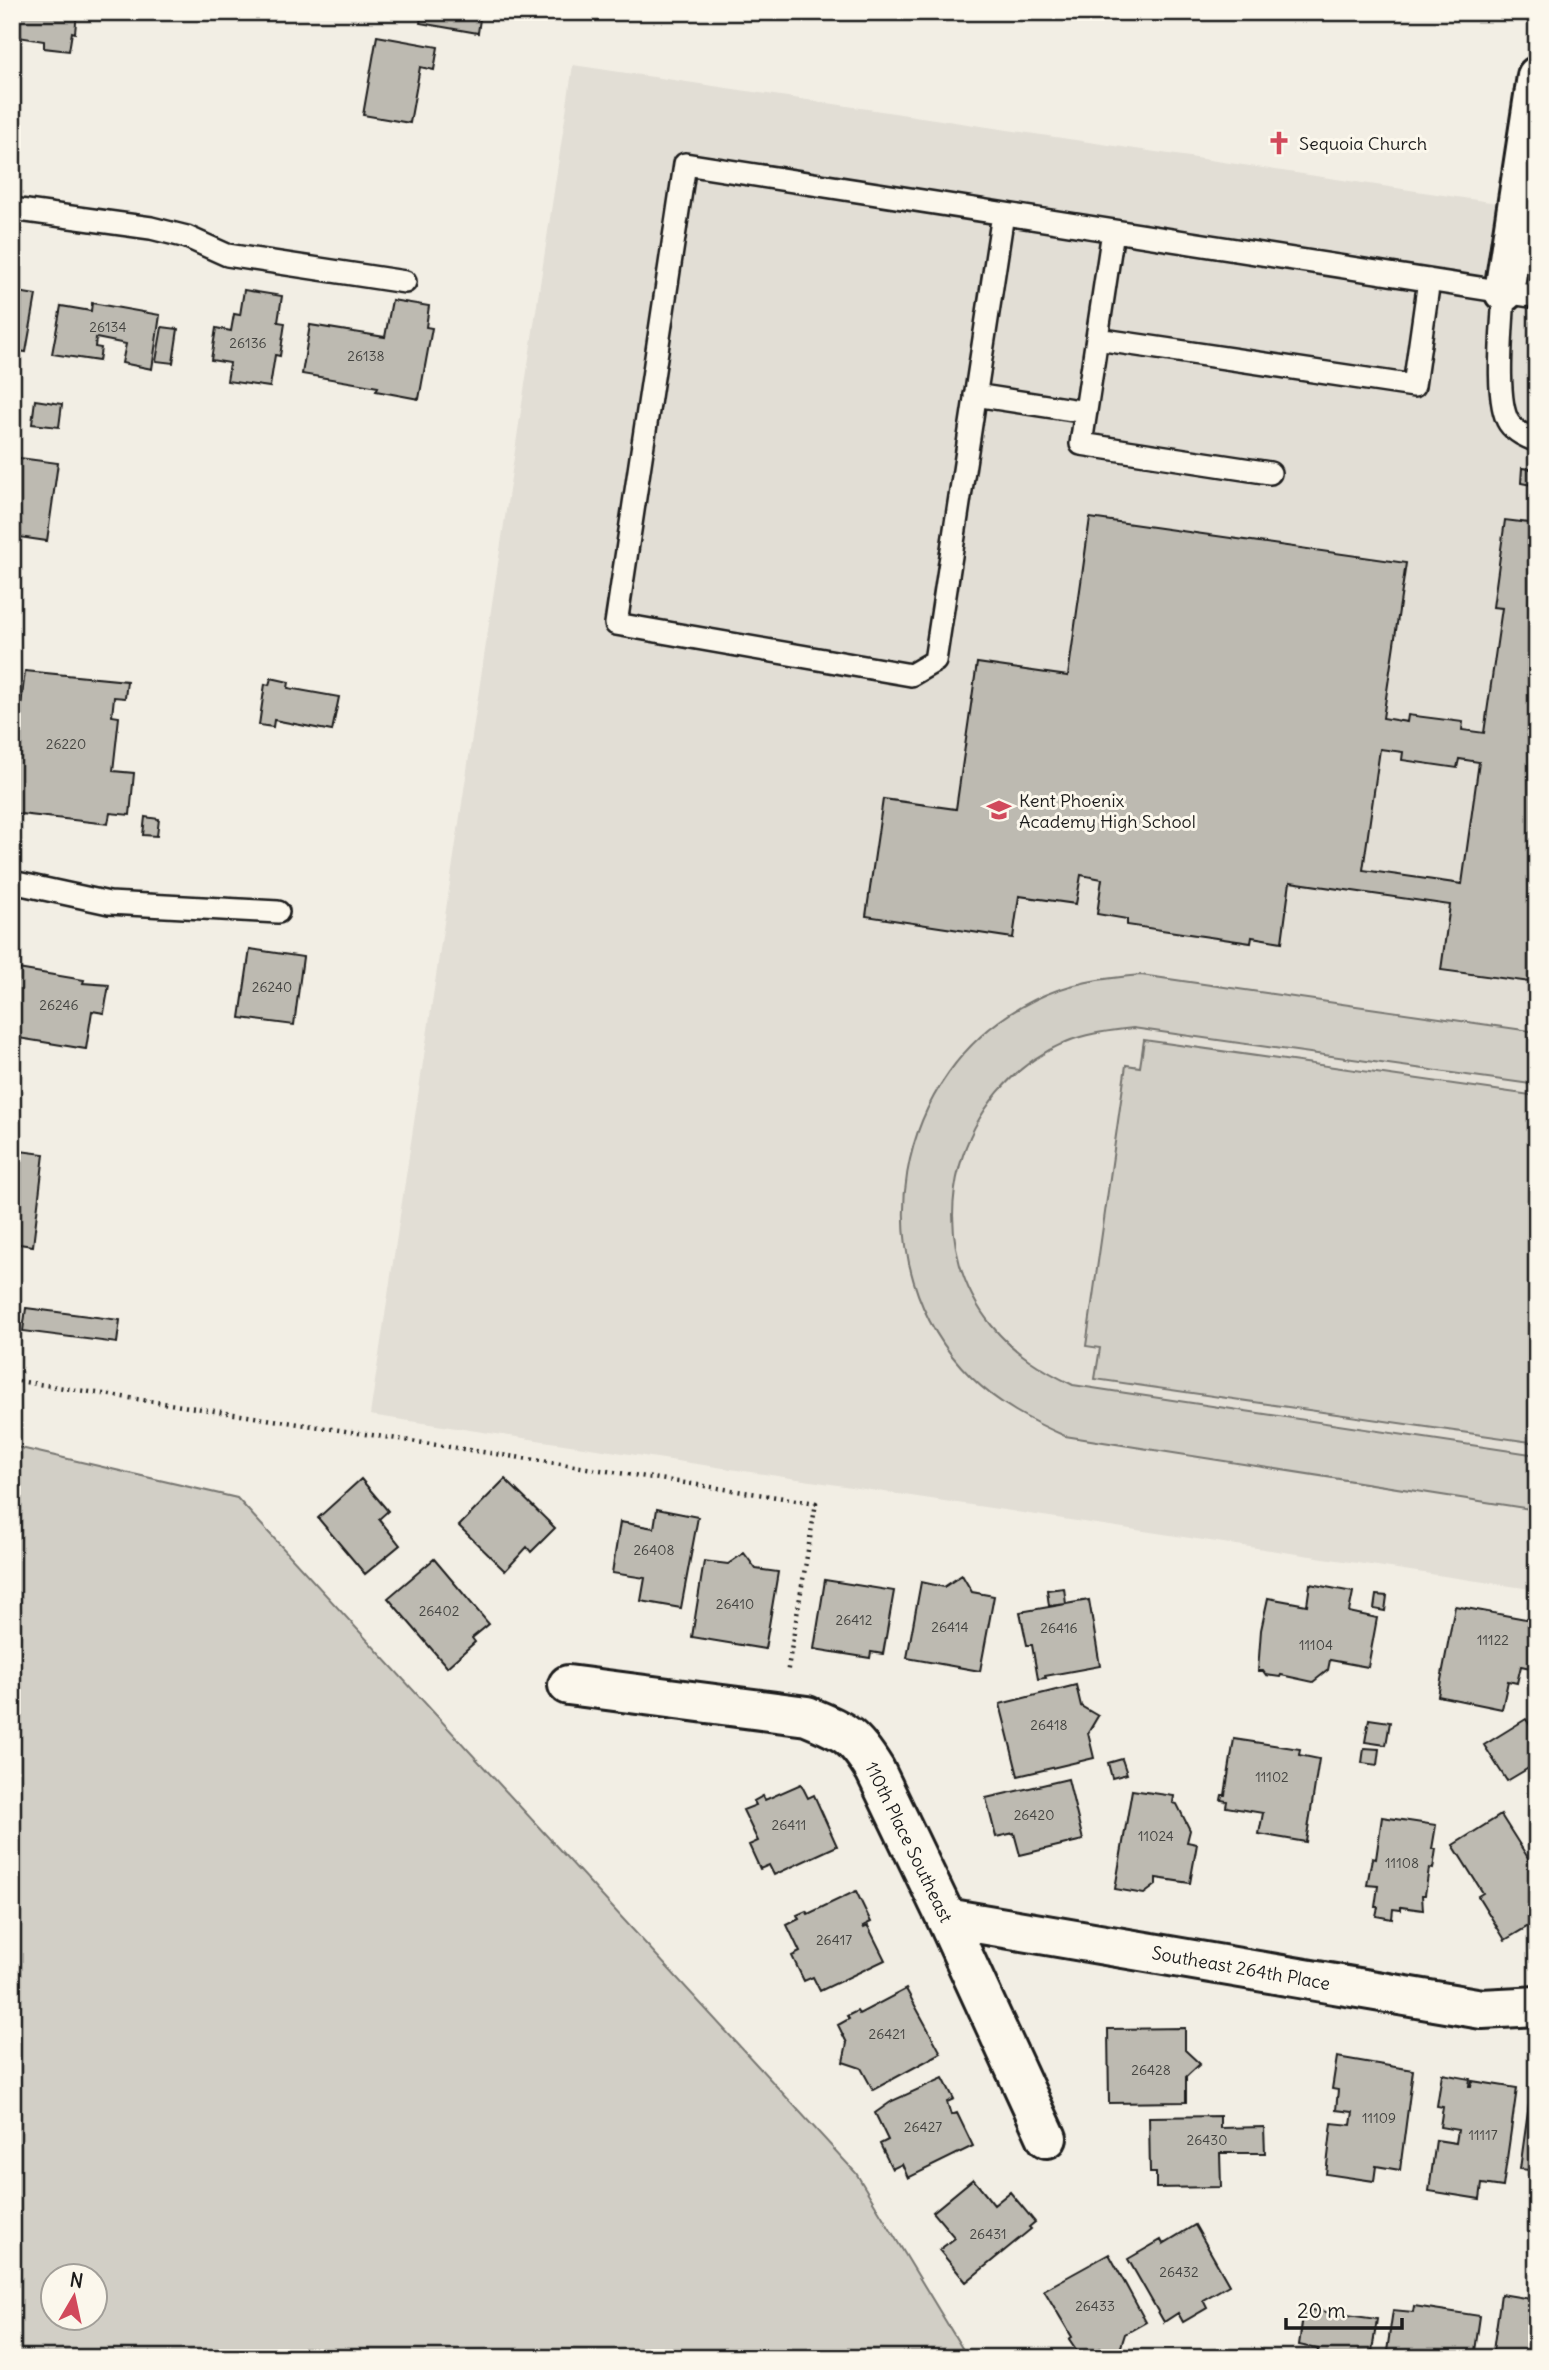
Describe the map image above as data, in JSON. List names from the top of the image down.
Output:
{
  "streets": {
    "street": ["110th Place Southeast", "Southeast 264th Place"]
  },
  "crossings": [
    ["110th Place Southeast", "Southeast 264th Place"]
  ],
  "places": {
    "church": ["Sequoia Church"],
    "school or university": ["Kent Phoenix Academy High School"]
  },
  "house_numbers": [
    "26134",
    "26136",
    "26138",
    "26220",
    "26240",
    "26246",
    "26408",
    "26410",
    "26402",
    "26412",
    "26414",
    "26416",
    "11122",
    "11104",
    "26418",
    "11102",
    "26420",
    "26411",
    "11024",
    "11108",
    "26417",
    "26421",
    "26428",
    "11109",
    "26427",
    "11117",
    "26430",
    "26431",
    "26432",
    "26433"
  ],
  "scale_bar": "20 m",
  "north": "top"
}
